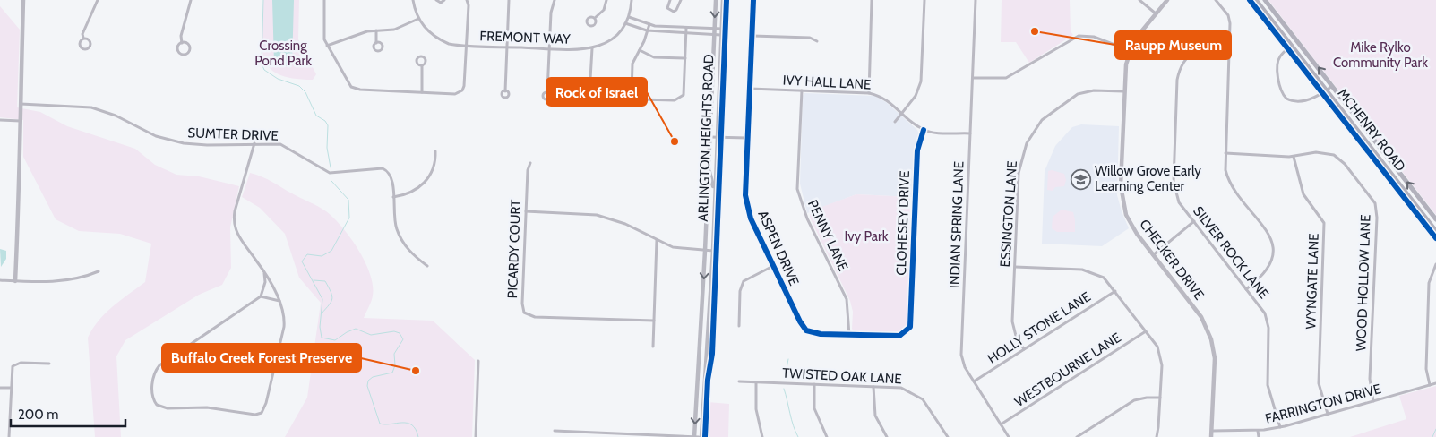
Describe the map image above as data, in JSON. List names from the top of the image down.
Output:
{
  "streets": {
    "main road": ["MCHENRY ROAD", "ARLINGTON HEIGHTS ROAD"],
    "street": [
      "FREMONT WAY",
      "IVY HALL LANE",
      "SUMTER DRIVE",
      "ESSINGTON LANE",
      "CLOHESEY DRIVE",
      "INDIAN SPRING LANE",
      "PENNY LANE",
      "ASPEN DRIVE",
      "PICARDY COURT",
      "SILVER ROCK LANE",
      "CHECKER DRIVE",
      "WYNGATE LANE",
      "WOOD HOLLOW LANE",
      "HOLLY STONE LANE",
      "WESTBOURNE LANE",
      "TWISTED OAK LANE",
      "FARRINGTON DRIVE"
    ]
  },
  "crossings": [
    ["IVY HALL LANE", "CLOHESEY DRIVE"],
    ["IVY HALL LANE", "PENNY LANE"],
    ["IVY HALL LANE", "ASPEN DRIVE"],
    ["ESSINGTON LANE", "CHECKER DRIVE"],
    ["ESSINGTON LANE", "HOLLY STONE LANE"],
    ["CLOHESEY DRIVE", "ASPEN DRIVE"],
    ["INDIAN SPRING LANE", "HOLLY STONE LANE"],
    ["INDIAN SPRING LANE", "WESTBOURNE LANE"],
    ["PENNY LANE", "ASPEN DRIVE"],
    ["SILVER ROCK LANE", "FARRINGTON DRIVE"],
    ["CHECKER DRIVE", "FARRINGTON DRIVE"],
    ["WYNGATE LANE", "WOOD HOLLOW LANE"],
    ["WYNGATE LANE", "FARRINGTON DRIVE"],
    ["WOOD HOLLOW LANE", "FARRINGTON DRIVE"]
  ],
  "parks": ["Crossing Pond Park", "Mike Rylko Community Park", "Ivy Park"],
  "places": {
    "other": ["Raupp Museum", "Rock of Israel", "Buffalo Creek Forest Preserve"],
    "school or university": ["Willow Grove Early Learning Center"]
  },
  "scale_bar": "200 m"
}
